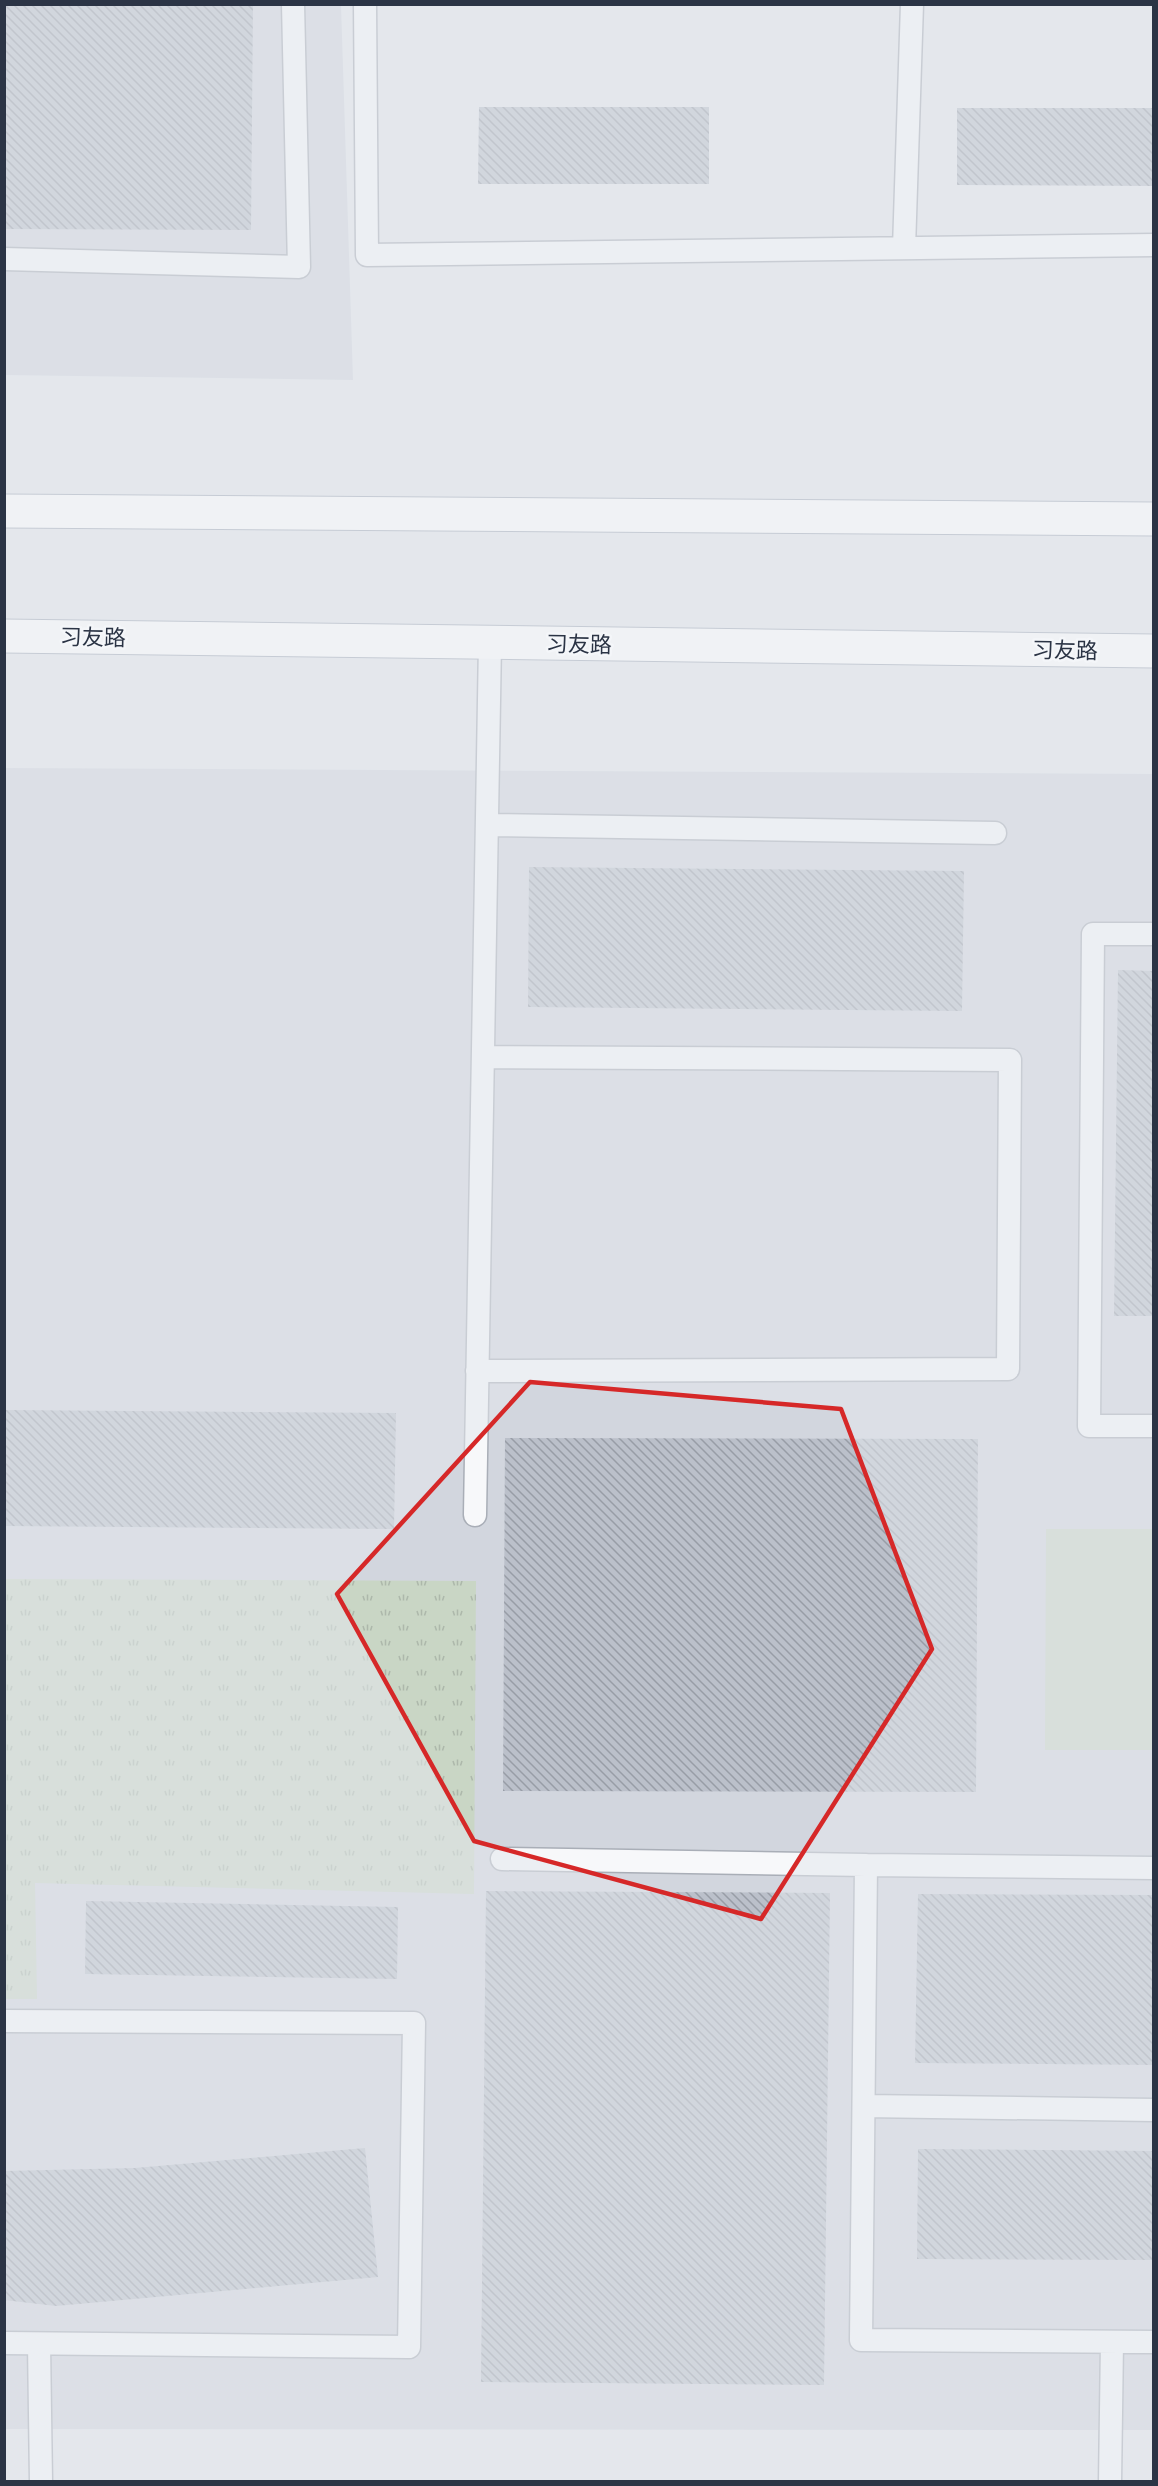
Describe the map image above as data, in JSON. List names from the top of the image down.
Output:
{
  "streets": {
    "main road": ["习友路"]
  }
}
